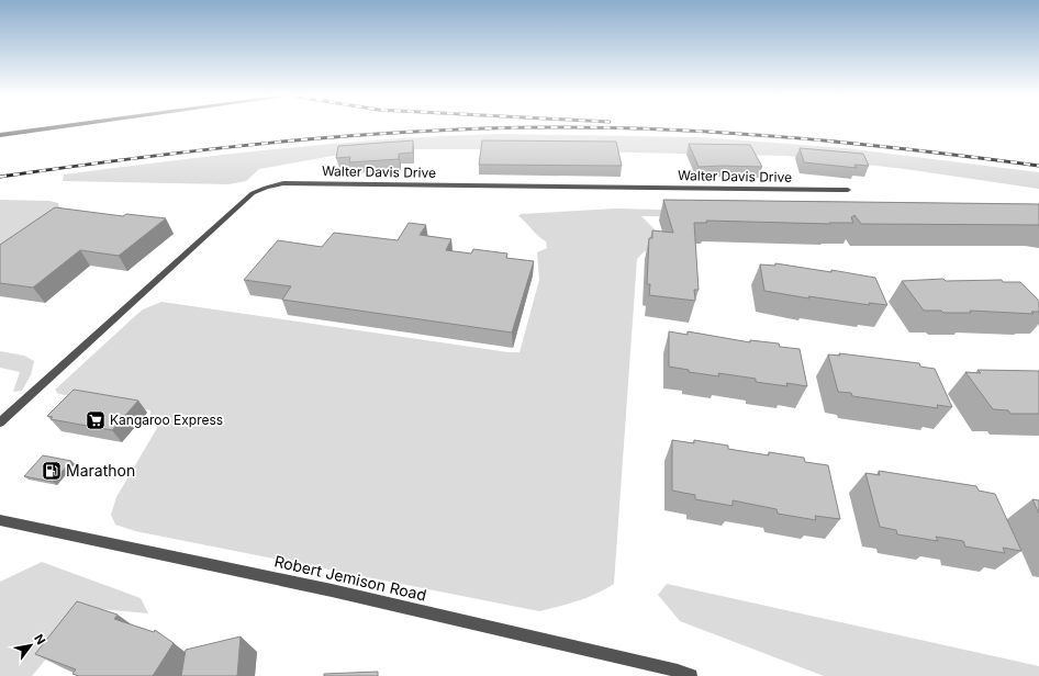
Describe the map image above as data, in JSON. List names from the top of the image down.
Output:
{
  "streets": {
    "street": ["Walter Davis Drive", "Robert Jemison Road"]
  },
  "places": {
    "supermarket": ["Kangaroo Express"],
    "fuel station": ["Marathon"]
  },
  "north": "top right"
}
